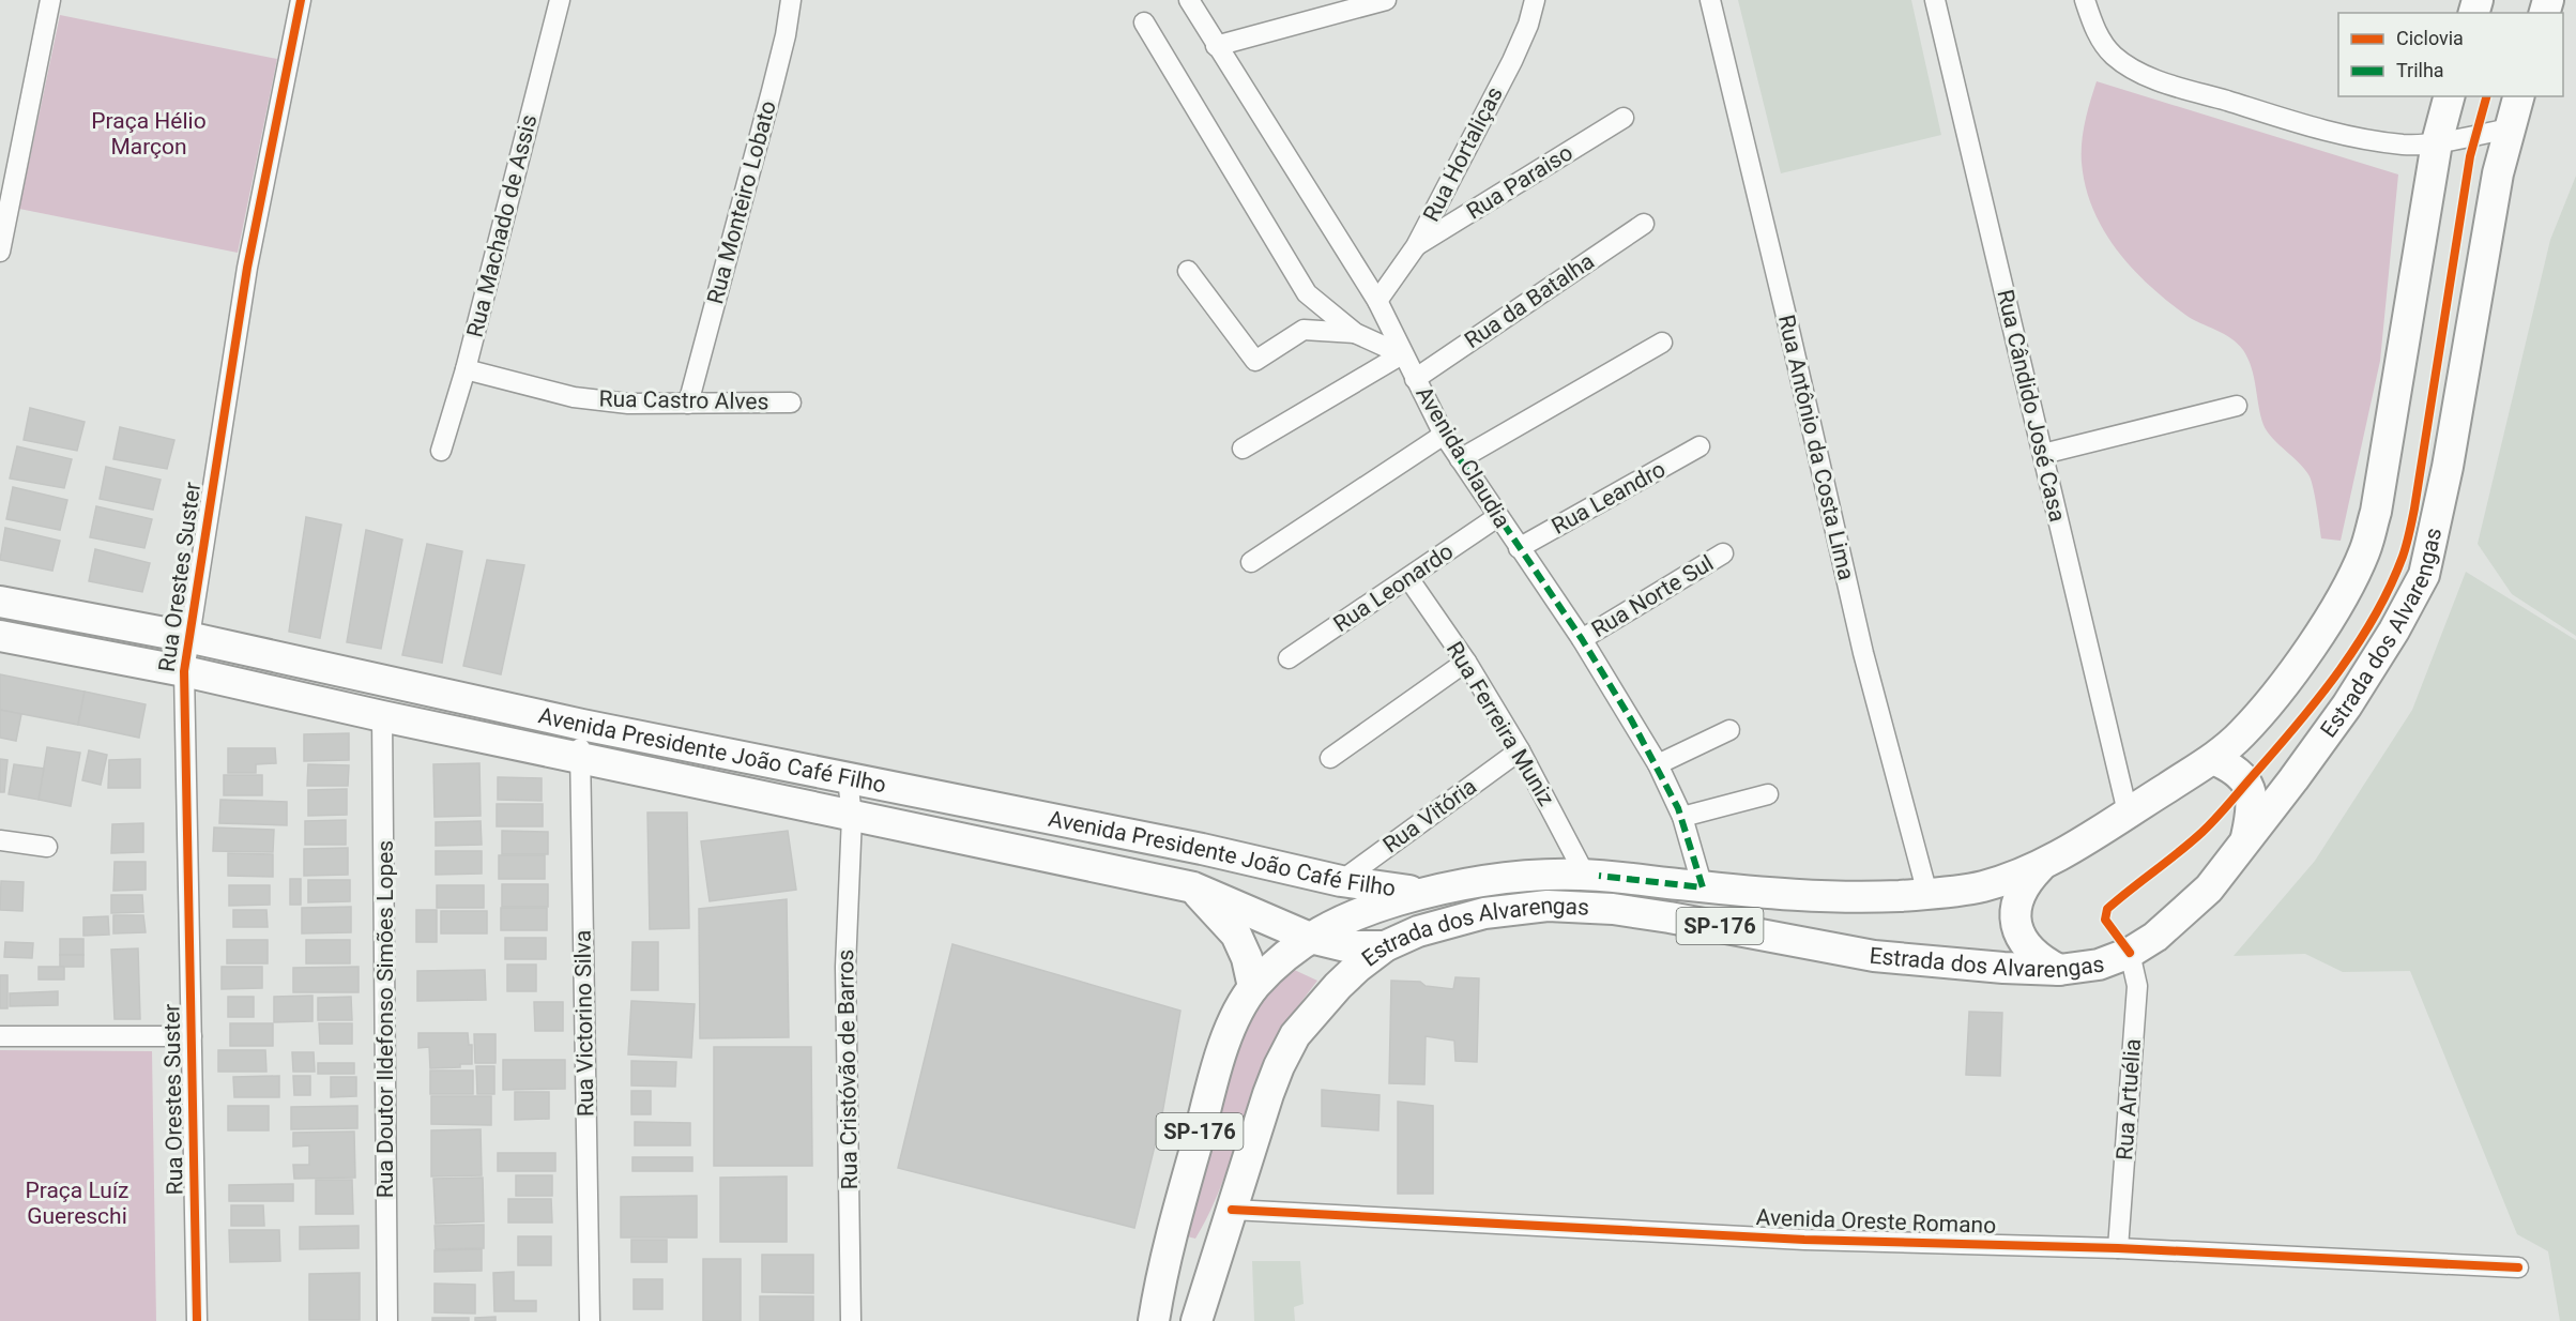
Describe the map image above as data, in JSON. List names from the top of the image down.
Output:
{
  "streets": {
    "main road": ["Estrada dos Alvarengas", "Avenida Presidente João Café Filho", "SP-176"],
    "street": [
      "Rua Hortaliças",
      "Rua Paraiso",
      "Rua Monteiro Lobato",
      "Rua Machado de Assis",
      "Rua da Batalha",
      "Rua Castro Alves",
      "Rua Cândido José Casa",
      "Rua Antônio da Costa Lima",
      "Avenida Claudia",
      "Rua Leandro",
      "Rua Orestes Suster",
      "Rua Leonardo",
      "Rua Norte Sul",
      "Rua Ferreira Muniz",
      "Rua Vitória",
      "Rua Doutor Ildefonso Simões Lopes",
      "Rua Victorino Silva",
      "Rua Cristóvão de Barros",
      "Rua Artuélia",
      "Avenida Oreste Romano"
    ]
  },
  "crossings": [
    ["Rua Hortaliças", "Rua Paraiso"],
    ["Rua Hortaliças", "Avenida Claudia"],
    ["Rua Monteiro Lobato", "Rua Castro Alves"],
    ["Rua Machado de Assis", "Rua Castro Alves"],
    ["Rua da Batalha", "Avenida Claudia"],
    ["Rua Cândido José Casa", "Estrada dos Alvarengas"],
    ["Rua Antônio da Costa Lima", "Estrada dos Alvarengas"],
    ["Avenida Claudia", "Rua Leandro"],
    ["Avenida Claudia", "Rua Leonardo"],
    ["Avenida Claudia", "Rua Norte Sul"],
    ["Avenida Claudia", "Estrada dos Alvarengas"],
    ["Rua Orestes Suster", "Avenida Presidente João Café Filho"],
    ["Rua Leonardo", "Rua Ferreira Muniz"],
    ["Estrada dos Alvarengas", "Rua Ferreira Muniz"],
    ["Estrada dos Alvarengas", "Avenida Presidente João Café Filho"],
    ["Estrada dos Alvarengas", "Rua Artuélia"],
    ["Estrada dos Alvarengas", "Avenida Oreste Romano"],
    ["Rua Ferreira Muniz", "Rua Vitória"],
    ["Avenida Presidente João Café Filho", "Rua Vitória"],
    ["Avenida Presidente João Café Filho", "Rua Doutor Ildefonso Simões Lopes"],
    ["Avenida Presidente João Café Filho", "Rua Victorino Silva"],
    ["Avenida Presidente João Café Filho", "Rua Cristóvão de Barros"],
    ["Rua Artuélia", "Avenida Oreste Romano"]
  ],
  "parks": ["Praça Hélio Marçon", "Praça Luíz Guereschi"],
  "legend": ["Ciclovia", "Trilha"]
}
